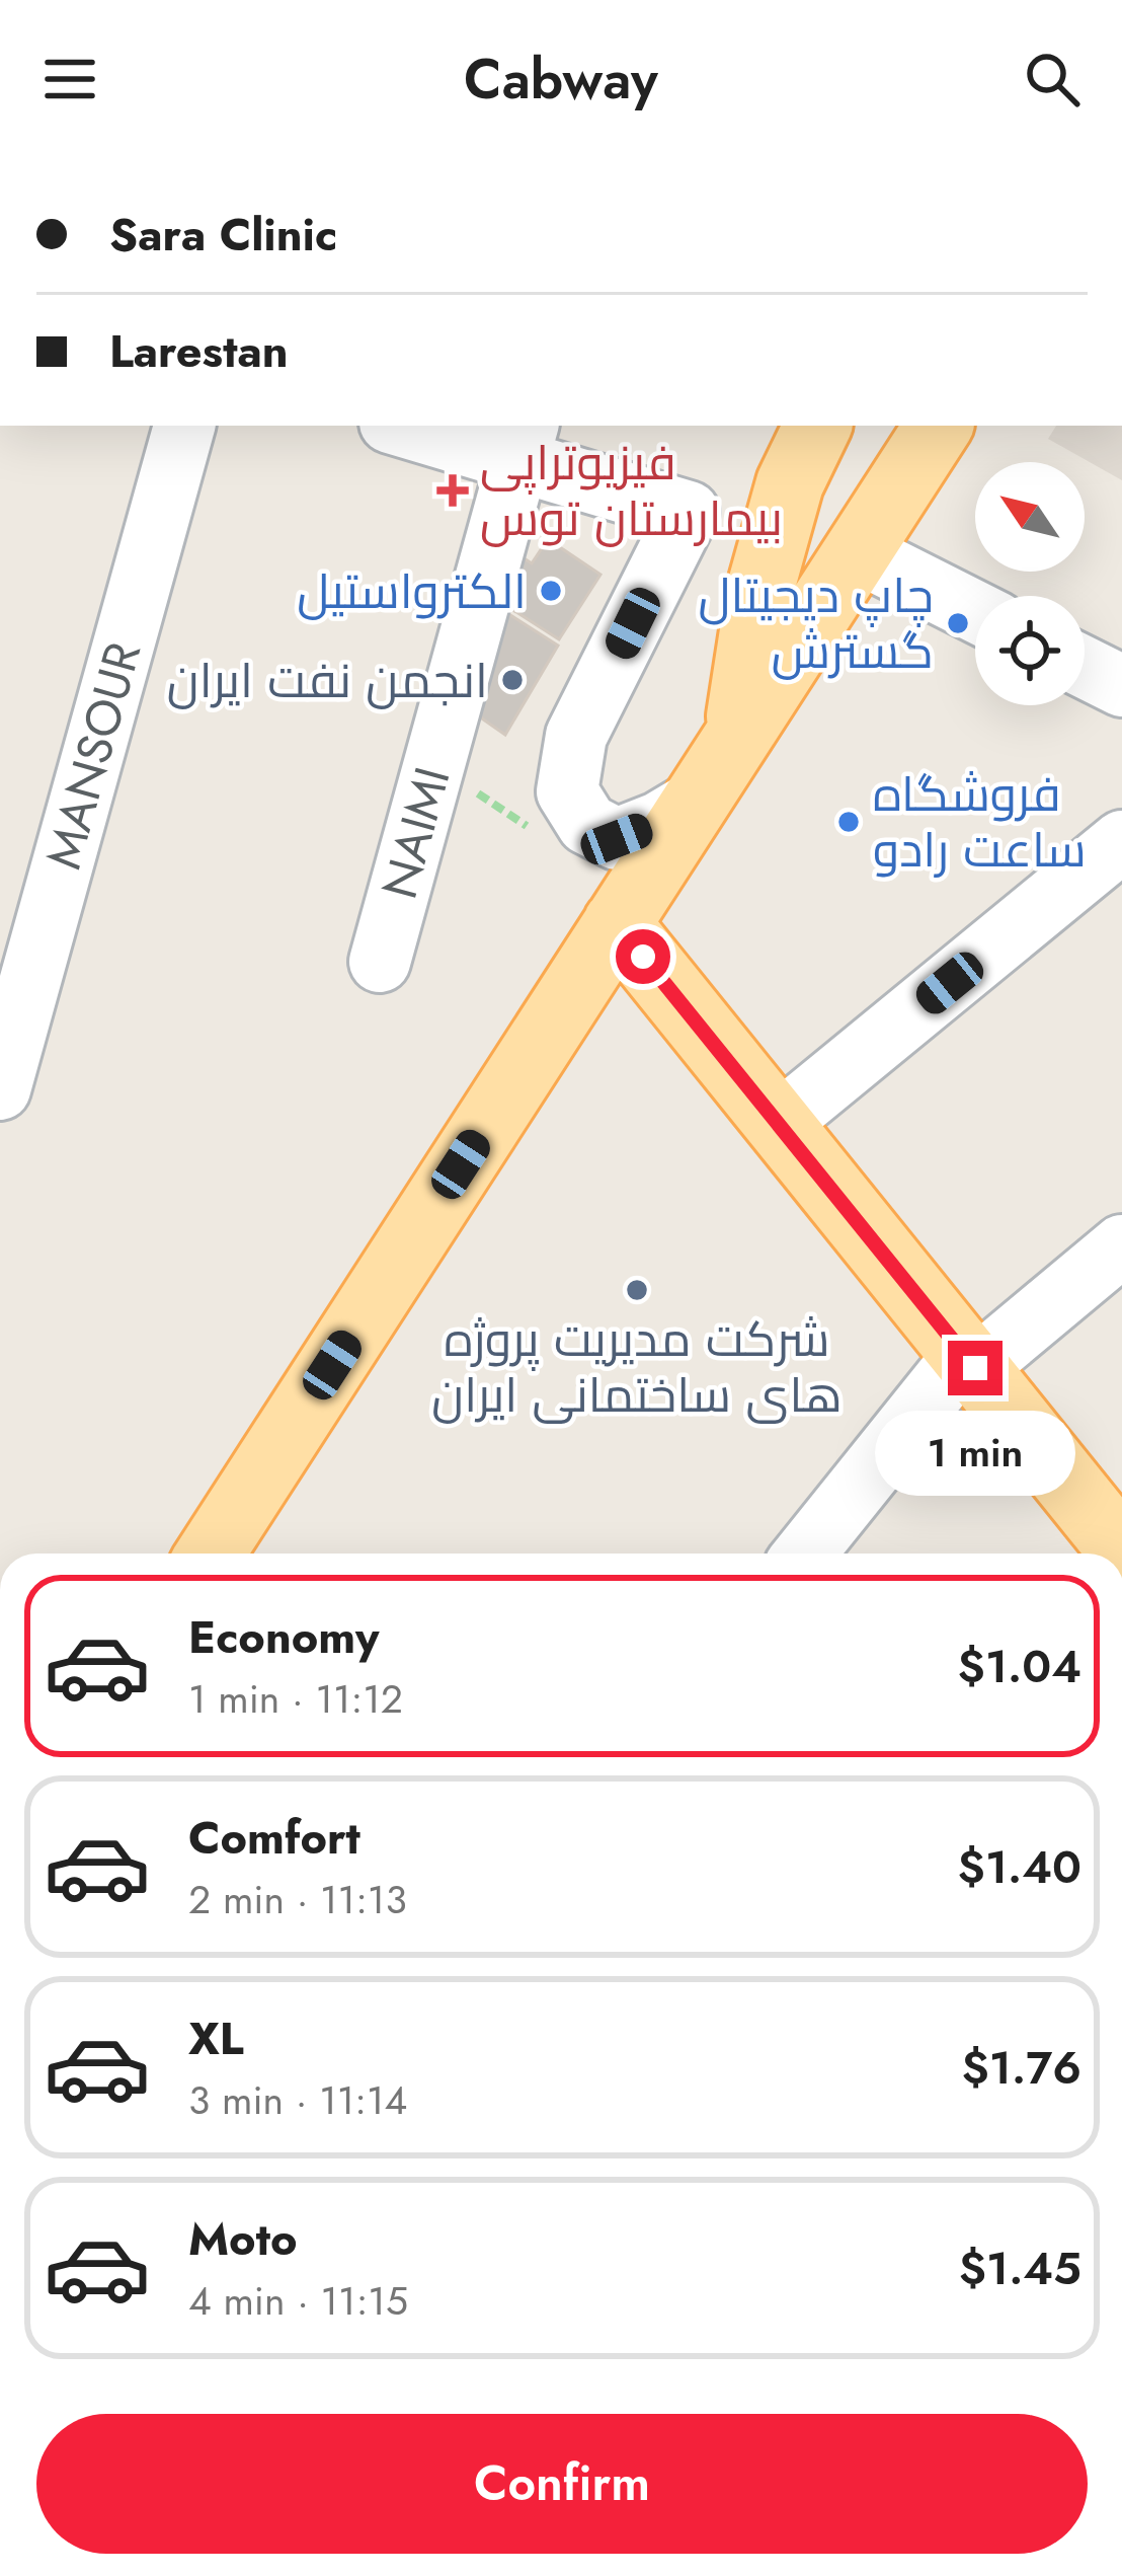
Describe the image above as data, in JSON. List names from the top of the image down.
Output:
{
  "streets": {
    "street": ["MANSOUR", "NAIMI"]
  },
  "places": {
    "health": ["فیزیوتراپی بیمارستان توس"],
    "other": [
      "الکترواستیل",
      "چاپ دیجیتال گسترش",
      "انجمن نفت ایران",
      "فروشگاه ساعت رادو",
      "شرکت مدیریت پروژه های ساختمانی ایران"
    ]
  },
  "north": "top left",
  "page": {
    "header": "Cabway",
    "banner": ["Sara Clinic", "Larestan"],
    "bubble": "1 min",
    "list": [
      {
        "name": "Economy",
        "note": "1 min · 11:12",
        "value": "$1.04"
      },
      {
        "name": "Comfort",
        "note": "2 min · 11:13",
        "value": "$1.40"
      },
      {
        "name": "XL",
        "note": "3 min · 11:14",
        "value": "$1.76"
      },
      {
        "name": "Moto",
        "note": "4 min · 11:15",
        "value": "$1.45"
      }
    ],
    "buttons": "Confirm"
  }
}
